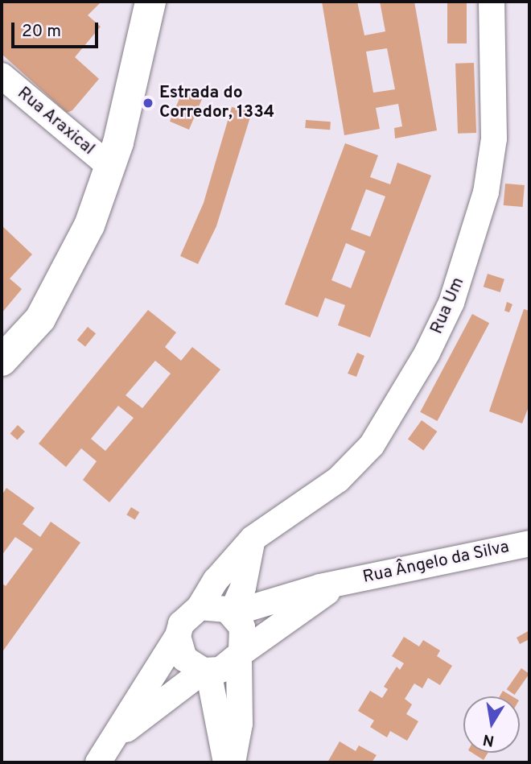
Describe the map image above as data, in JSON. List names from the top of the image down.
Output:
{
  "streets": {
    "street": ["Rua Araxical", "Rua Um", "Rua Ângelo da Silva"]
  },
  "crossings": [
    ["Rua Um", "Rua Ângelo da Silva"]
  ],
  "places": ["Estrada do Corredor, 1334"],
  "scale_bar": "20 m",
  "north": "bottom"
}
